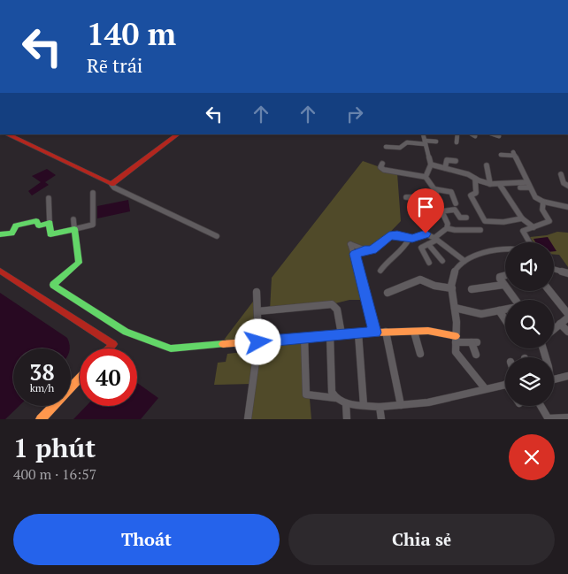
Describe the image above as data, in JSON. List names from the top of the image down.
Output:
{
  "page": {
    "turn": ["140 m", "Rẽ trái"],
    "speed": "38 km/h",
    "limit": "40",
    "heading": ["1 phút", "400 m · 16:57"],
    "buttons": ["Thoát", "Chia sẻ"]
  }
}
